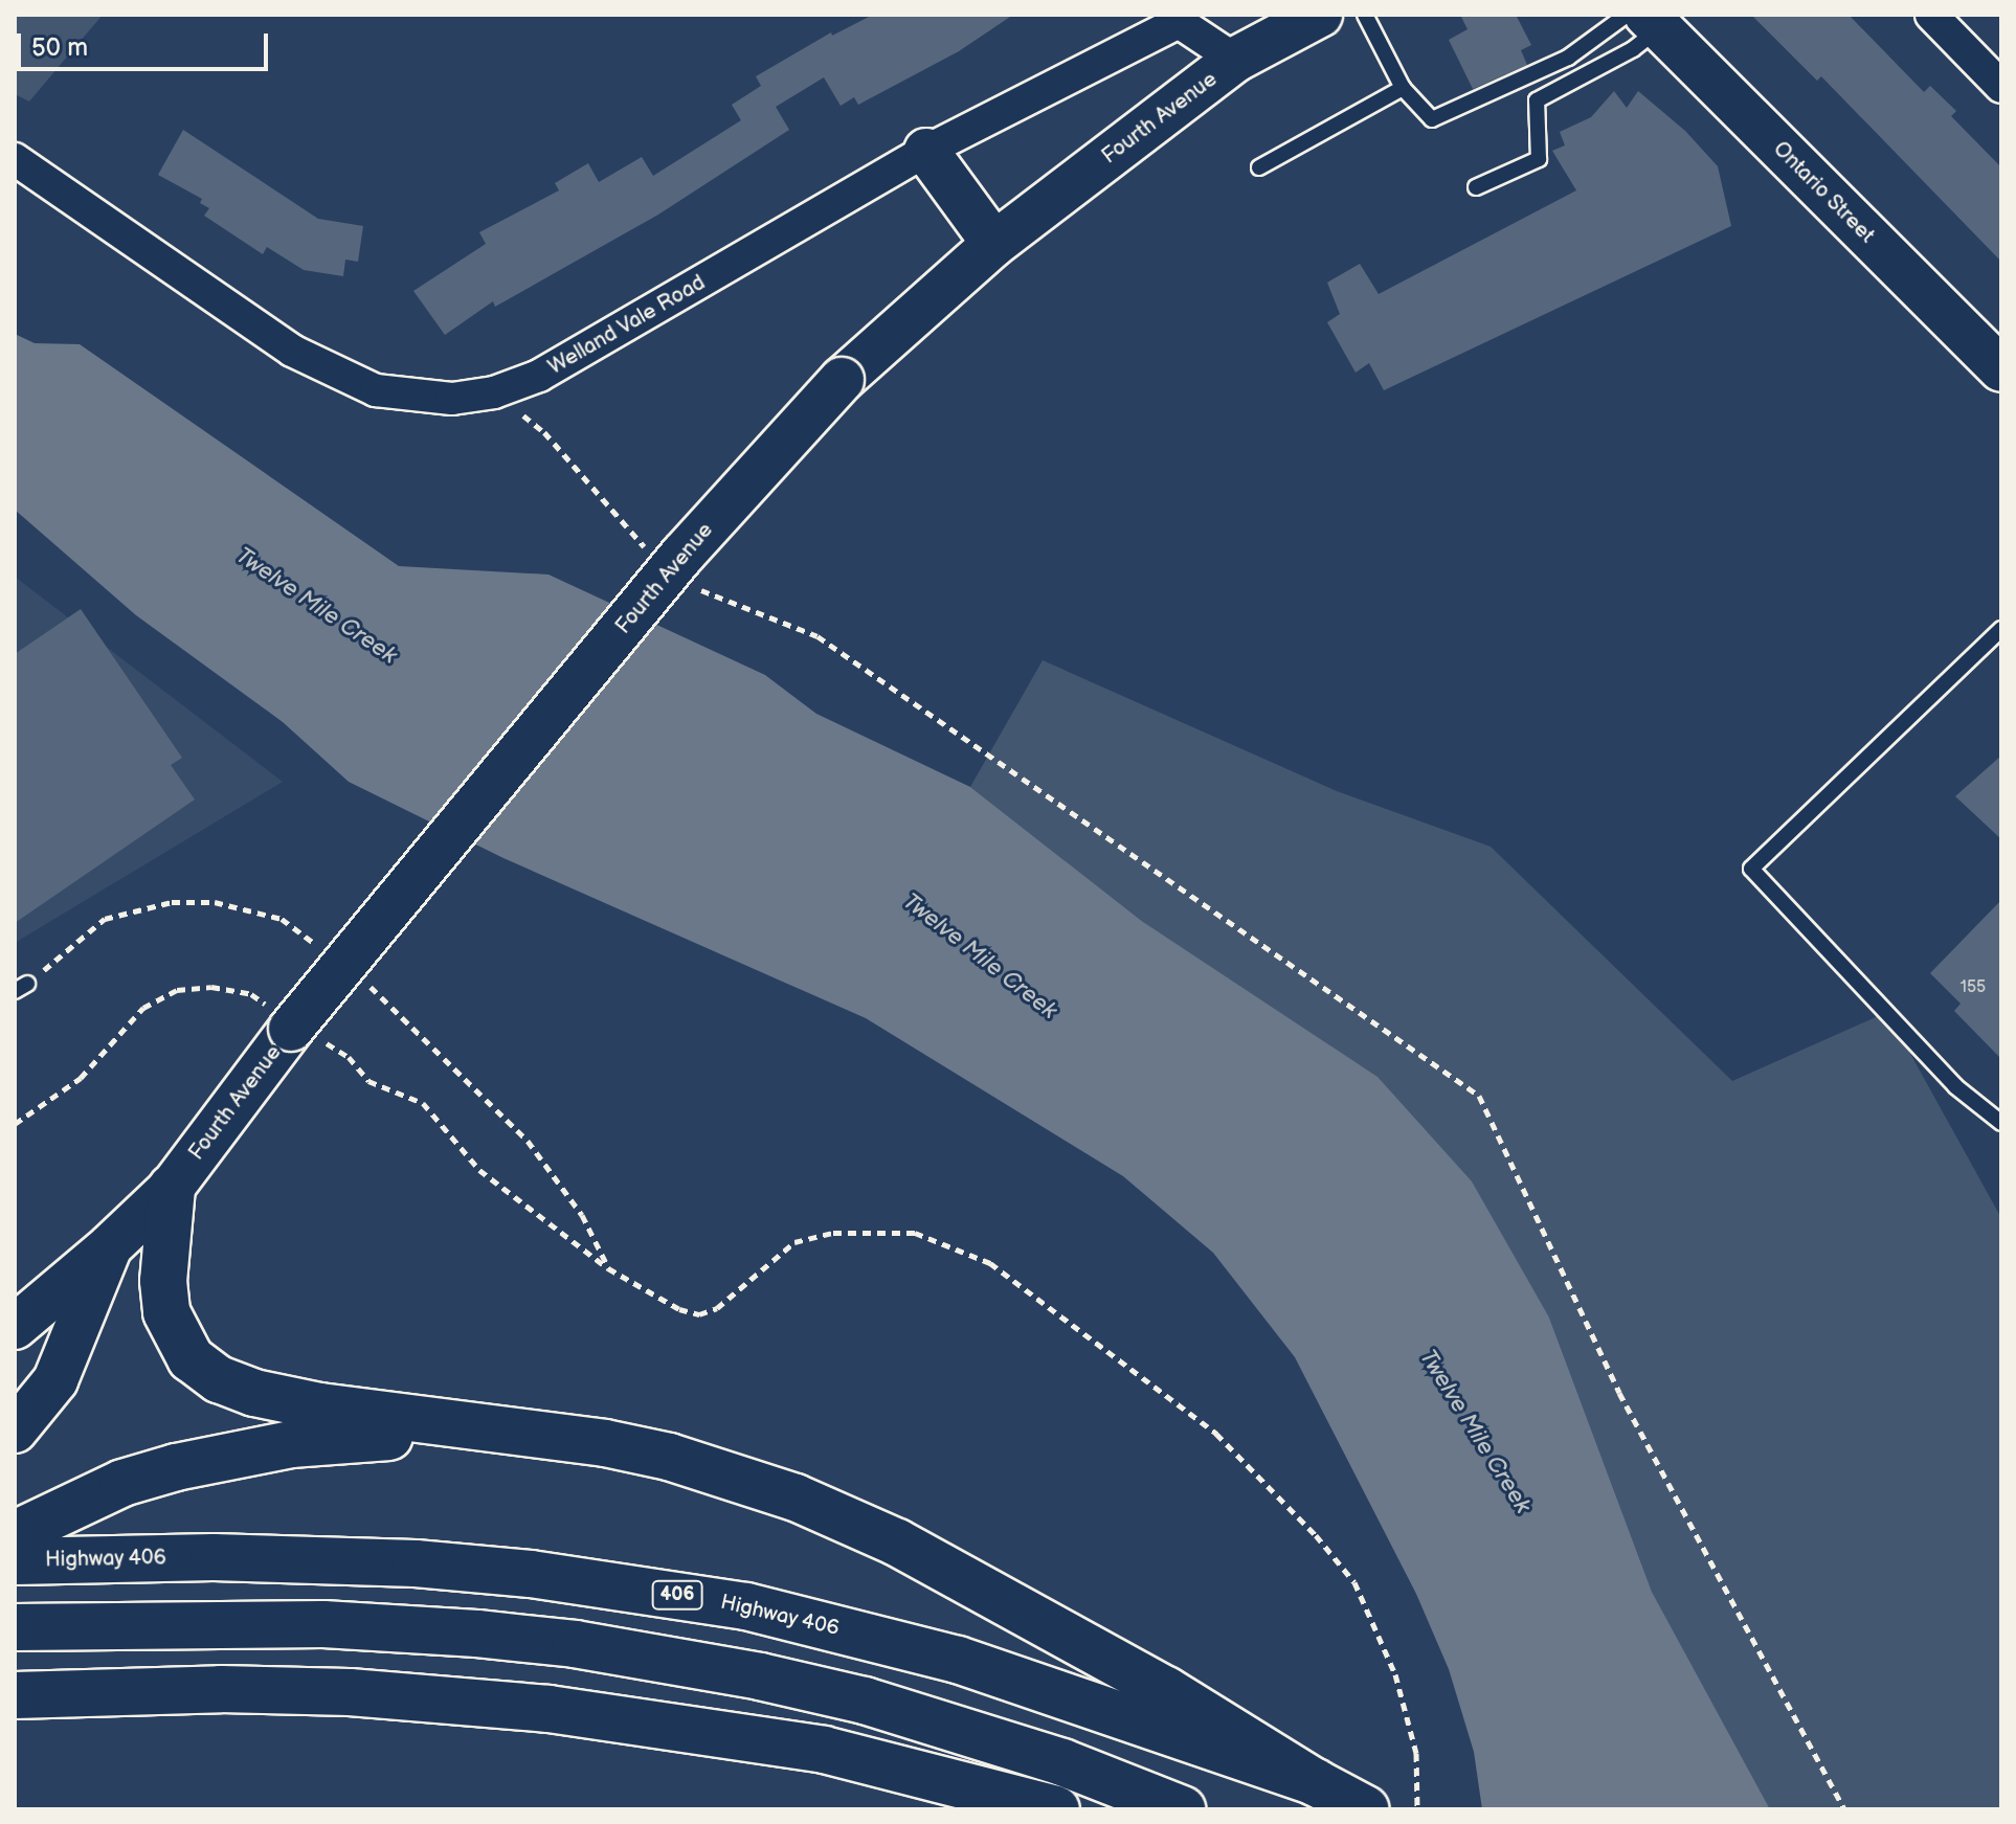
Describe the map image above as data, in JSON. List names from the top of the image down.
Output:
{
  "streets": {
    "highway": ["Highway 406", "406"],
    "main road": ["Fourth Avenue", "Ontario Street"],
    "street": ["Welland Vale Road"]
  },
  "crossings": [
    ["Fourth Avenue", "Welland Vale Road"]
  ],
  "water": ["Twelve Mile Creek"],
  "house_numbers": ["155"],
  "scale_bar": "50 m"
}
